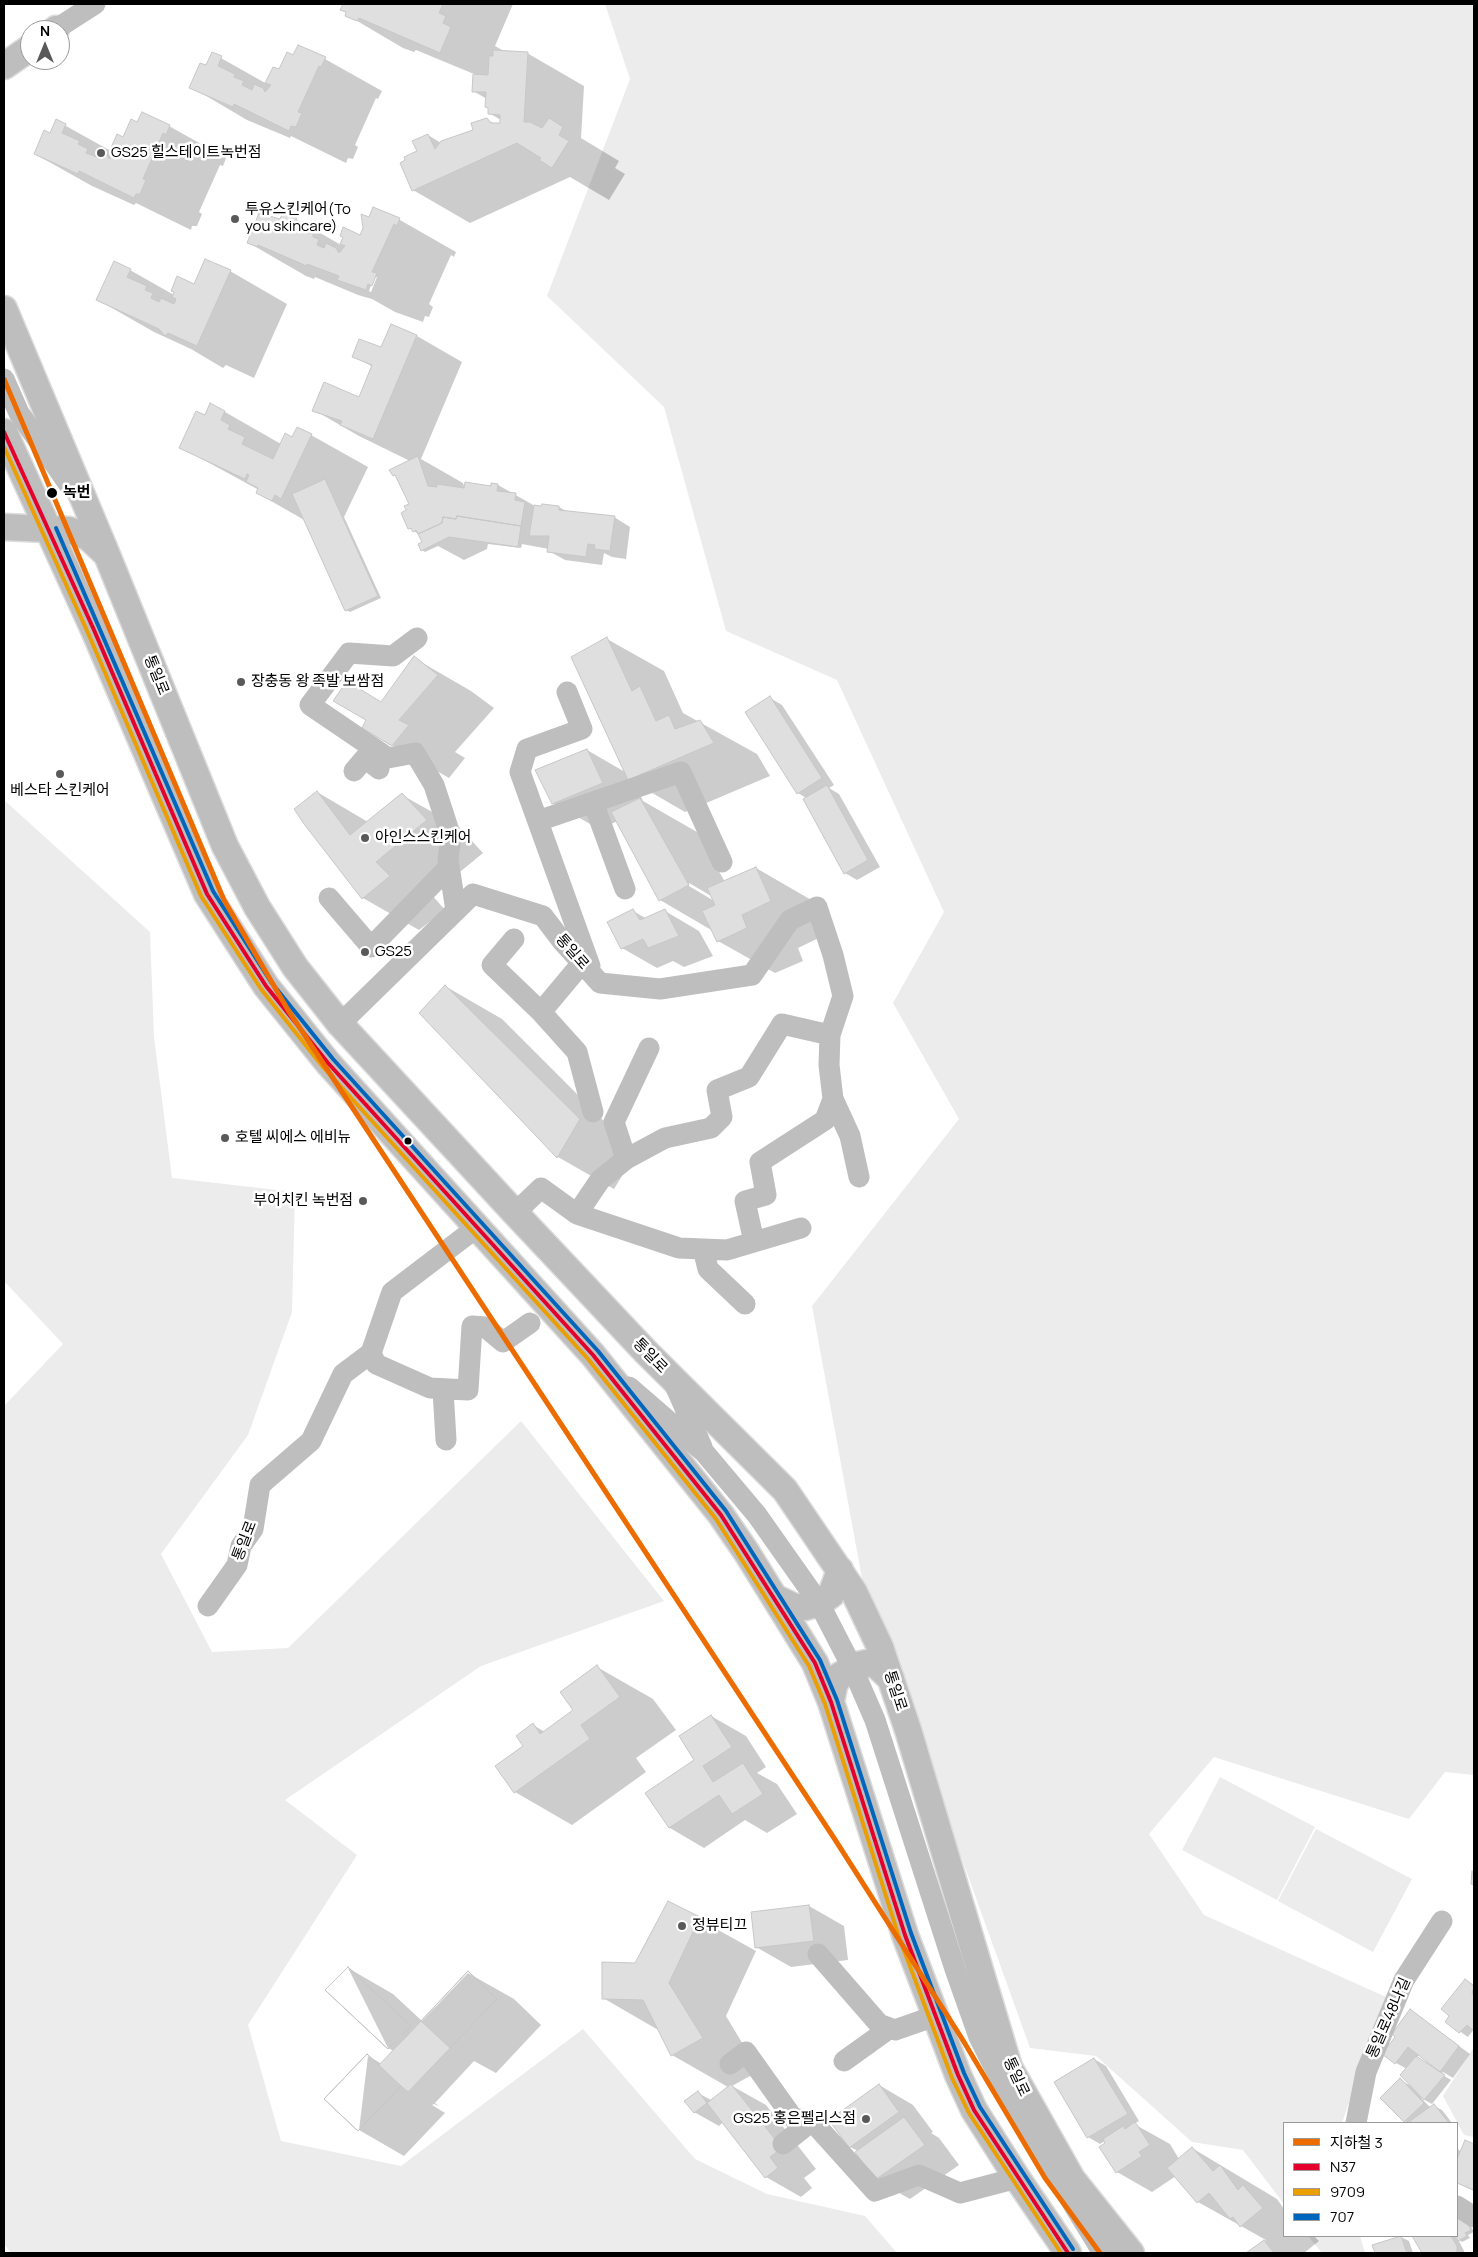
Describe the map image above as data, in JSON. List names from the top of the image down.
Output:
{
  "streets": {
    "main road": ["통일로"],
    "street": ["통일로48나길"]
  },
  "places": [
    "GS25 힐스테이트녹번점",
    "투유스킨케어(To you skincare)",
    "녹번",
    "장충동 왕 족발 보쌈점",
    "베스타 스킨케어",
    "아인스스킨케어",
    "GS25",
    "호텔 씨에스 에비뉴",
    "부어치킨 녹번점",
    "정뷰티끄",
    "GS25 홍은펠리스점"
  ],
  "lines": [
    "metro line 3",
    "transit line N37",
    "transit line 9709",
    "transit line 707"
  ],
  "legend": [
    "지하철 3",
    "N37",
    "9709",
    "707"
  ],
  "north": "top"
}
